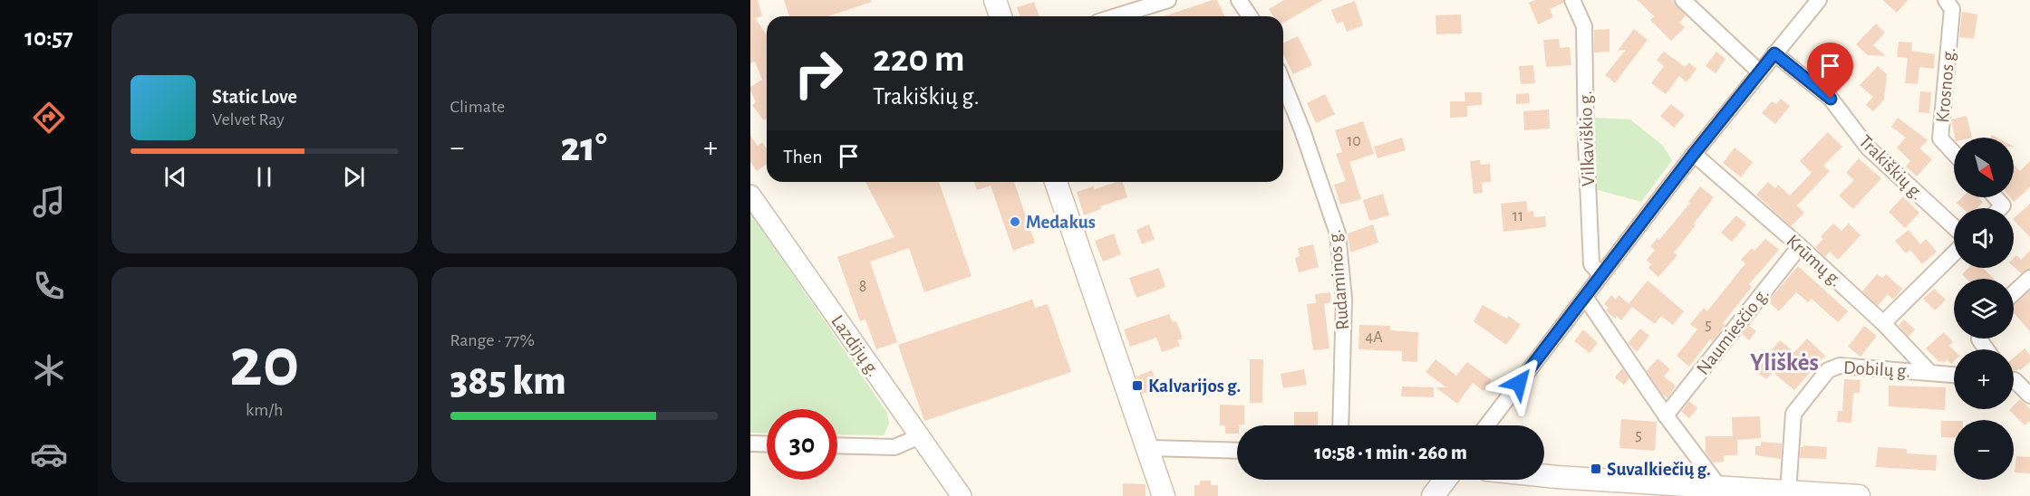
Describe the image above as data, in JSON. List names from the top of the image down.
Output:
{
  "streets": {
    "street": [
      "Krosnos g.",
      "Vilkaviškio g.",
      "Trakiškių g.",
      "Krūmų g.",
      "Rudaminos g.",
      "Naumiesčio g.",
      "Lazdijų g.",
      "Dobilų g."
    ]
  },
  "crossings": [
    ["Krūmų g.", "Naumiesčio g."],
    ["Krūmų g.", "Dobilų g."]
  ],
  "districts": ["Yliškės"],
  "places": {
    "other": ["Medakus"],
    "transit": ["Kalvarijos g.", "Suvalkiečių g."]
  },
  "house_numbers": [
    "10",
    "11",
    "8",
    "5",
    "4A",
    "5"
  ],
  "north": "bottom right",
  "page": {
    "tabs": "10:57",
    "tile": [
      "Climate",
      ["20", "km/h"],
      ["Range · 77%", "385 km"]
    ],
    "turn": ["220 m", "Trakiškių g."],
    "song": ["Static Love", "Velvet Ray"],
    "heat": ["−", "21°", "+"],
    "then": "Then",
    "map_buttons": ["+", "−"],
    "limit": "30",
    "trip": "10:58 · 1 min · 260 m"
  }
}
